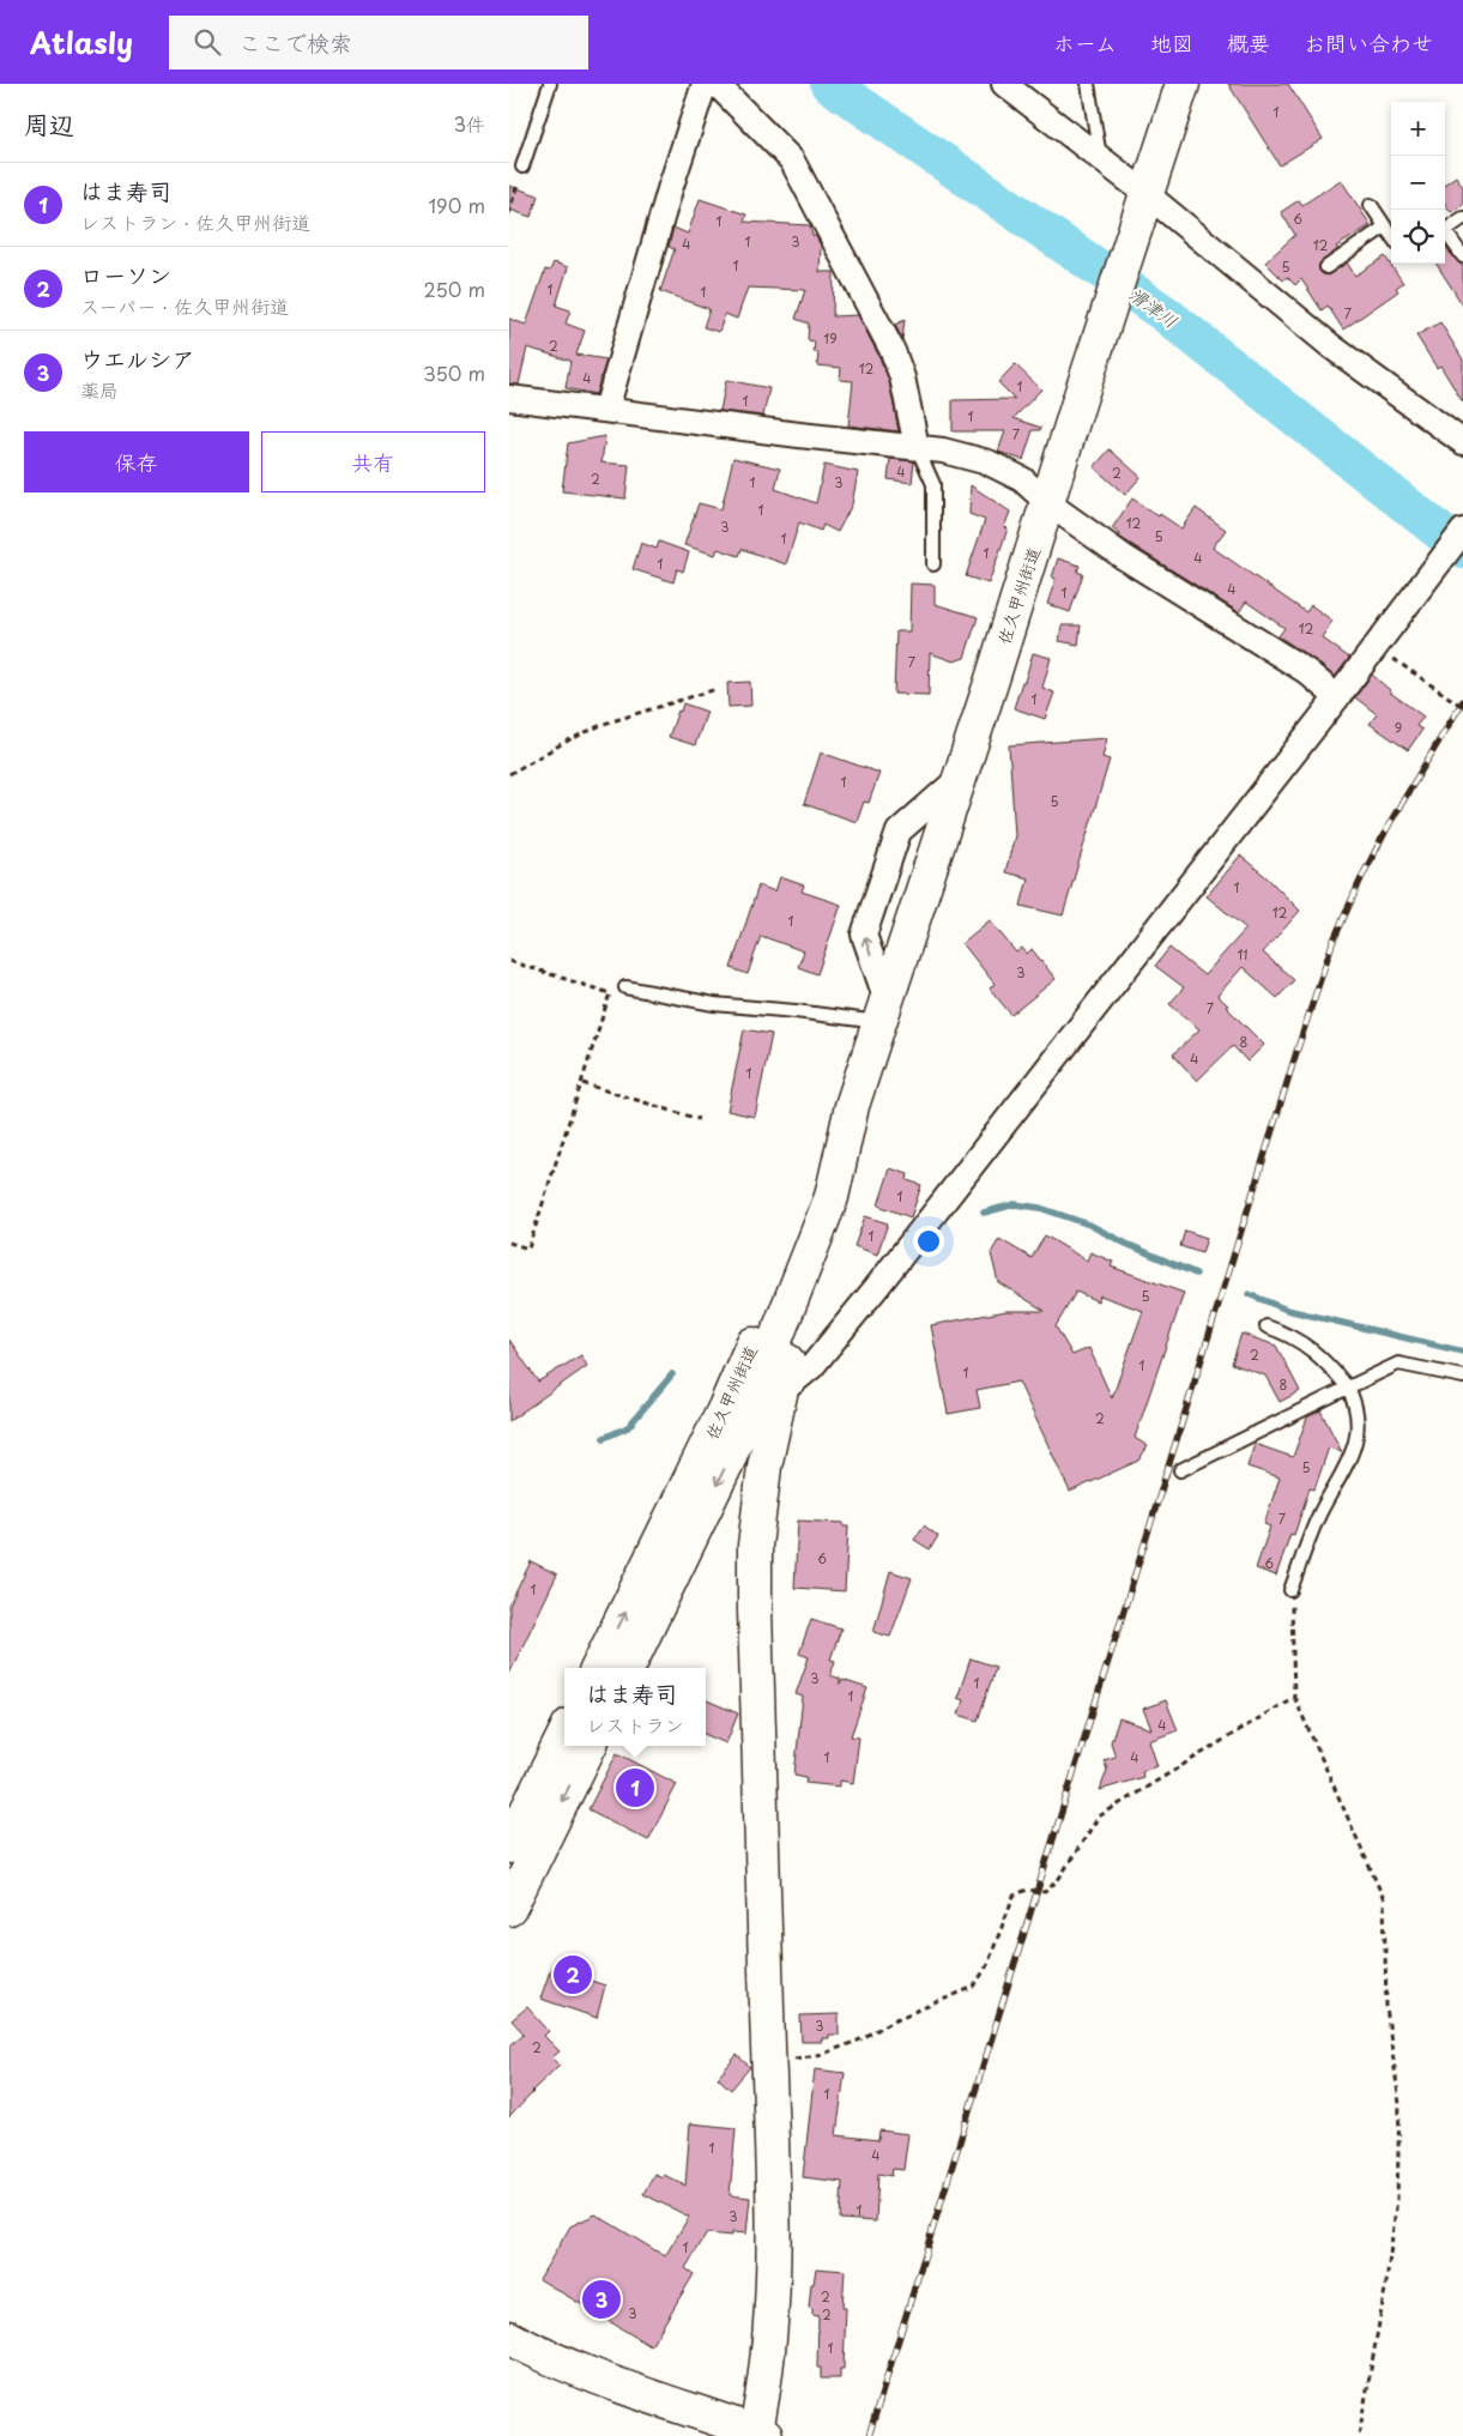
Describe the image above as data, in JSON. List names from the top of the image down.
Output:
{
  "streets": {
    "main road": ["佐久甲州街道"]
  },
  "water": ["滑津川"],
  "house_numbers": [
    "1",
    "6",
    "1",
    "1",
    "3",
    "4",
    "12",
    "1",
    "5",
    "1",
    "1",
    "7",
    "19",
    "2",
    "12",
    "4",
    "1",
    "1",
    "1",
    "7",
    "4",
    "2",
    "2",
    "1",
    "3",
    "1",
    "12",
    "3",
    "5",
    "1",
    "1",
    "4",
    "1",
    "4",
    "1",
    "12",
    "7",
    "1",
    "9",
    "1",
    "5",
    "1",
    "12",
    "1",
    "11",
    "3",
    "7",
    "8",
    "4",
    "1",
    "1",
    "1",
    "5",
    "2",
    "1",
    "1",
    "8",
    "2",
    "5",
    "7",
    "6",
    "6",
    "1",
    "3",
    "1",
    "1",
    "4",
    "1",
    "4",
    "3",
    "2",
    "1",
    "1",
    "4",
    "1",
    "3",
    "1",
    "2",
    "3",
    "2",
    "1"
  ],
  "page": {
    "header": "Atlasly",
    "search": "ここで検索",
    "nav": [
      "ホーム",
      "地図",
      "概要",
      "お問い合わせ"
    ],
    "heading": ["周辺", "3件"],
    "map_buttons": ["+", "−"],
    "list": [
      {
        "mark": "1",
        "name": "はま寿司",
        "note": "レストラン · 佐久甲州街道",
        "value": "190 m"
      },
      {
        "mark": "2",
        "name": "ローソン",
        "note": "スーパー · 佐久甲州街道",
        "value": "250 m"
      },
      {
        "mark": "3",
        "name": "ウエルシア",
        "note": "薬局",
        "value": "350 m"
      }
    ],
    "buttons": ["保存", "共有"],
    "popup": ["はま寿司", "レストラン"],
    "pins": ["1", "2", "3"]
  }
}
